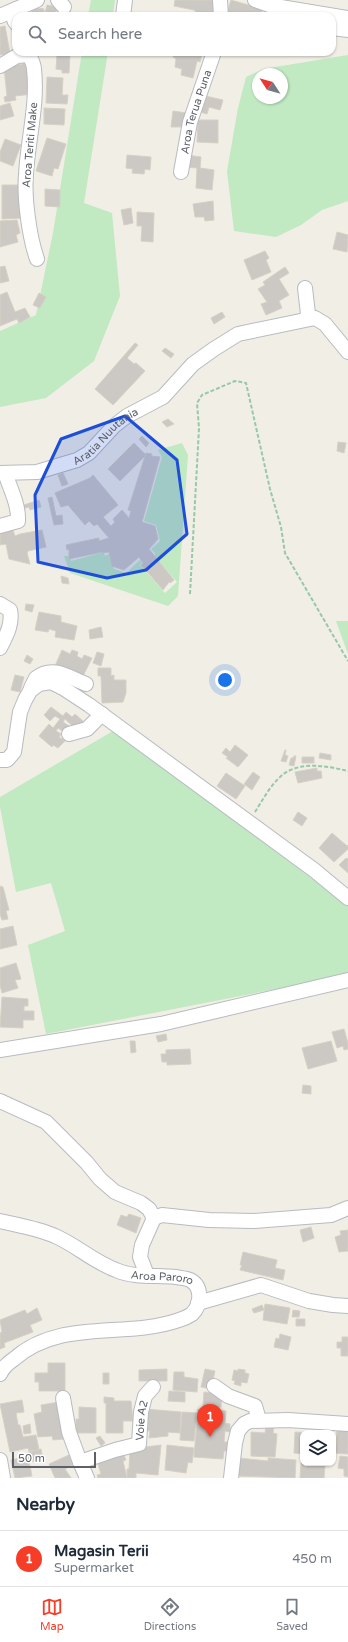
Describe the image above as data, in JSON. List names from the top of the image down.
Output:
{
  "streets": {
    "street": [
      "Aroa Terua Puna",
      "Aroa Teriti Make",
      "Aratia Nuutania",
      "Aroa Paroro",
      "Voie A2"
    ]
  },
  "scale_bar": "50 m",
  "north": "top left",
  "page": {
    "search": "Search here",
    "pins": "1",
    "scale": "50 m",
    "heading": "Nearby",
    "list": [
      {
        "mark": "1",
        "name": "Magasin Terii",
        "note": "Supermarket",
        "value": "450 m"
      }
    ],
    "nav": ["Map", "Directions", "Saved"]
  }
}
